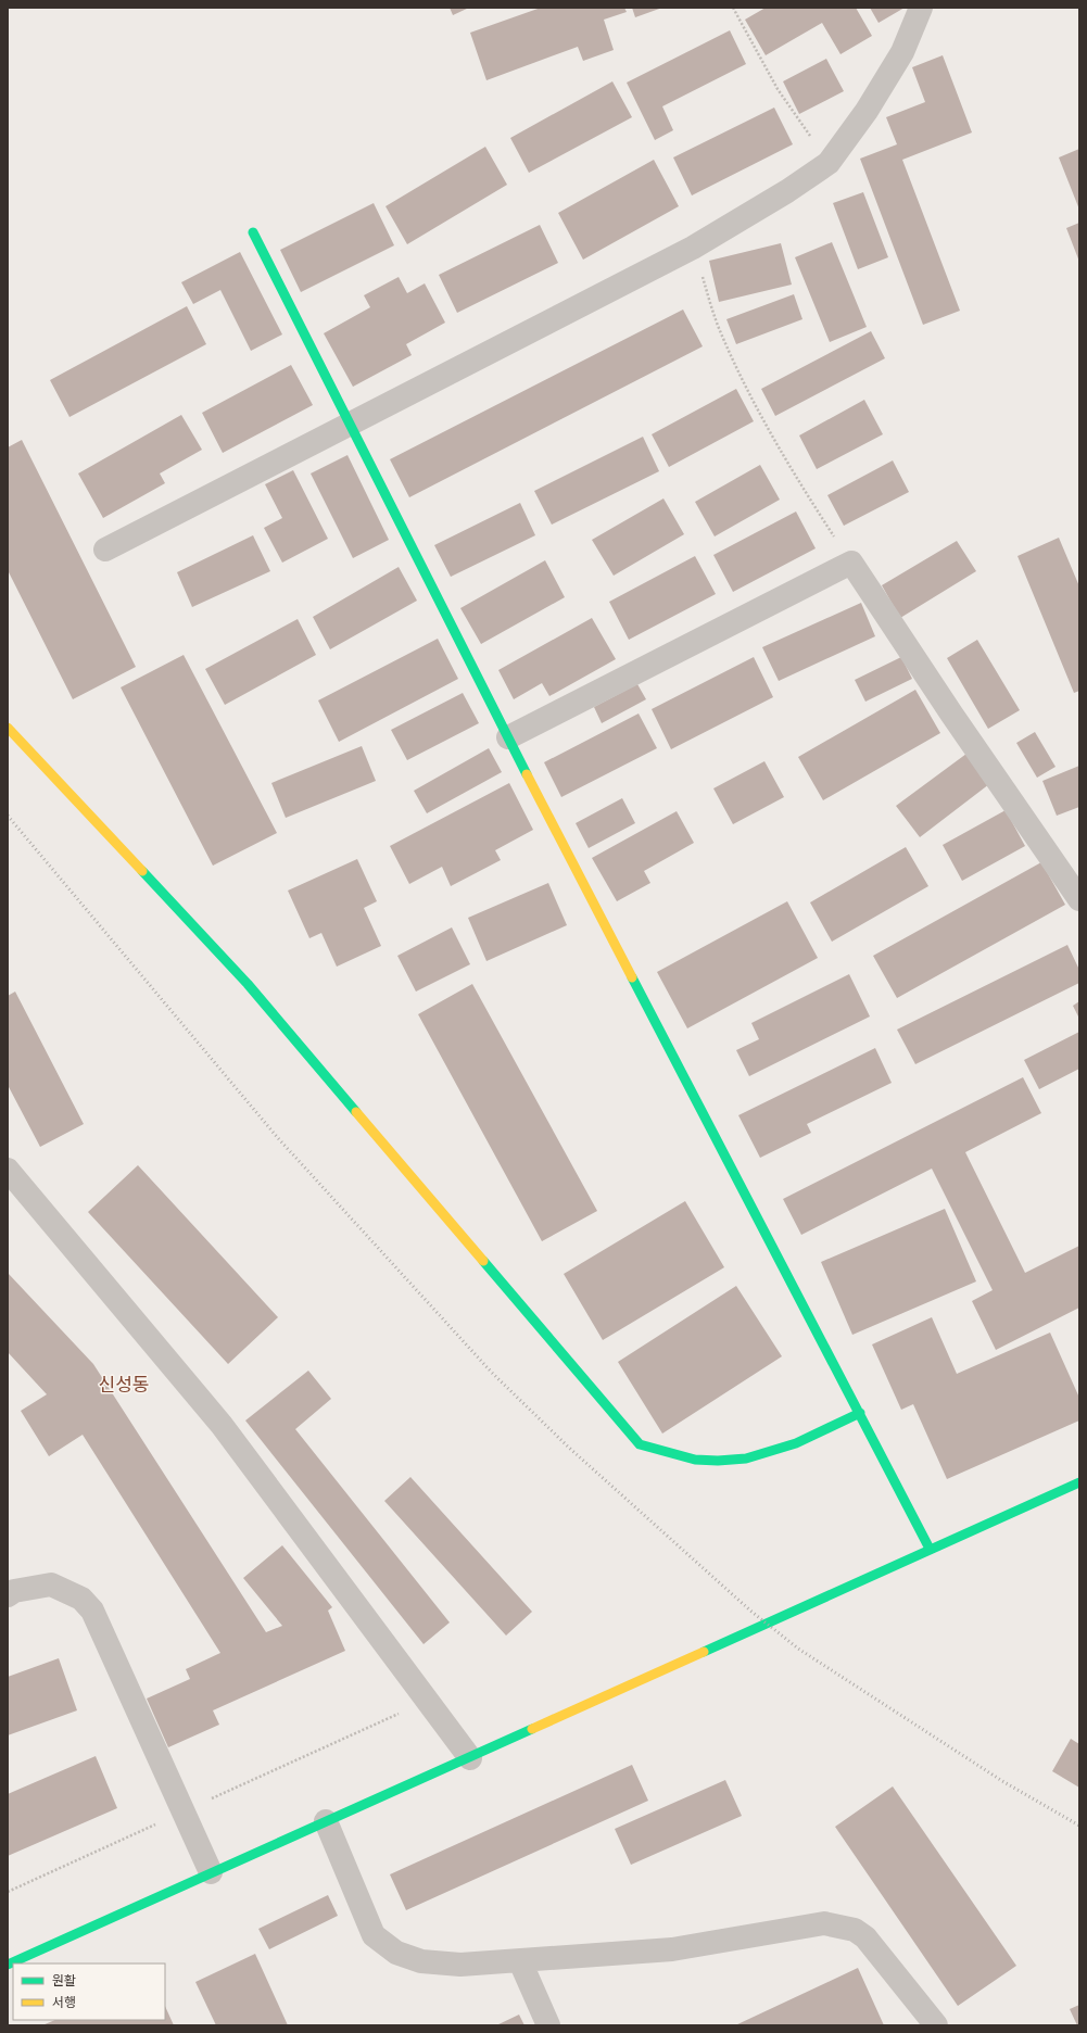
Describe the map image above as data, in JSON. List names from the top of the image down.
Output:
{
  "districts": ["신성동"],
  "legend": ["원활", "서행"]
}
